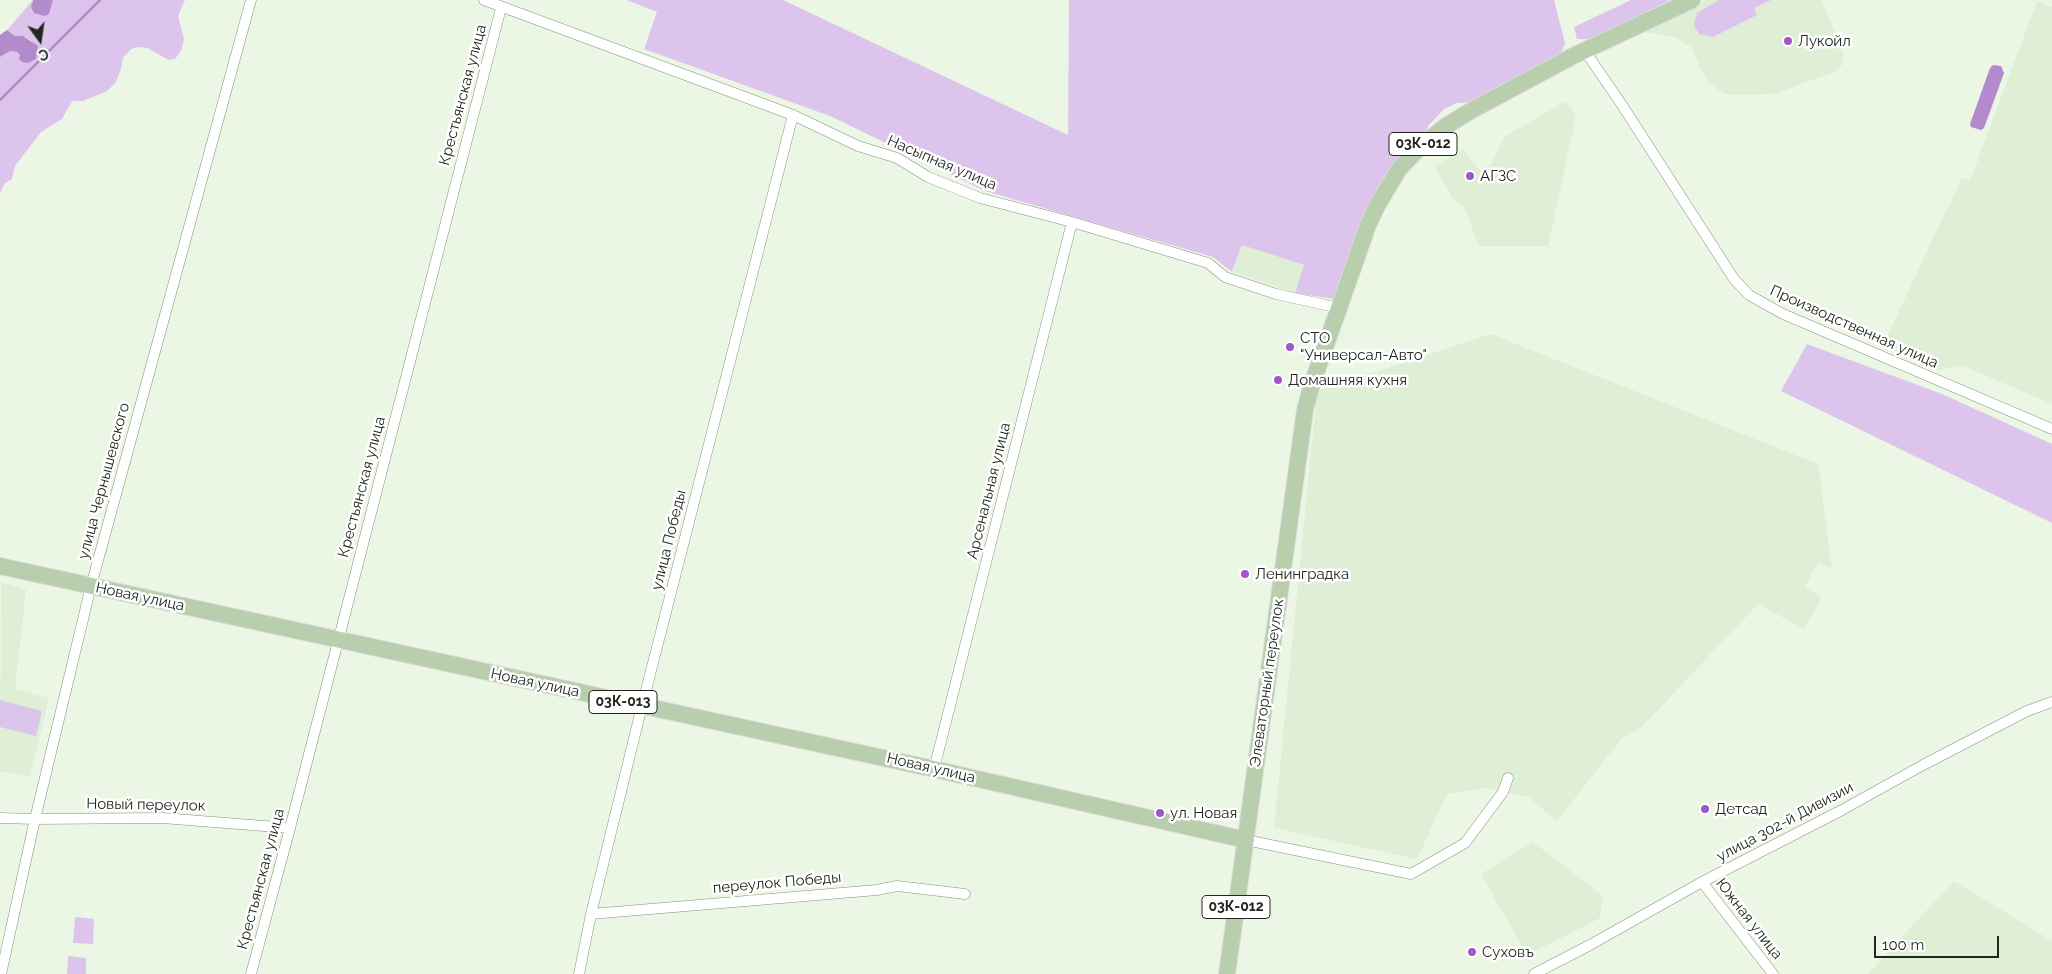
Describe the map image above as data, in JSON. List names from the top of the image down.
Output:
{
  "streets": {
    "main road": [
      "03К-012",
      "Новая улица",
      "Элеваторный переулок",
      "03К-013"
    ],
    "street": [
      "Крестьянская улица",
      "Насыпная улица",
      "Производственная улица",
      "улица Чернышевского",
      "Арсенальная улица",
      "улица Победы",
      "Новый переулок",
      "улица 302-й Дивизии",
      "переулок Победы",
      "Южная улица"
    ]
  },
  "crossings": [
    ["Крестьянская улица", "Насыпная улица"],
    ["Крестьянская улица", "Новая улица"],
    ["Крестьянская улица", "Новый переулок"],
    ["03К-012", "Насыпная улица"],
    ["03К-012", "Производственная улица"],
    ["03К-012", "Элеваторный переулок"],
    ["Насыпная улица", "Арсенальная улица"],
    ["Насыпная улица", "улица Победы"],
    ["Насыпная улица", "Элеваторный переулок"],
    ["улица Чернышевского", "Новая улица"],
    ["улица Чернышевского", "Новый переулок"],
    ["Арсенальная улица", "Новая улица"],
    ["улица Победы", "Новая улица"],
    ["улица Победы", "переулок Победы"],
    ["Новая улица", "Элеваторный переулок"],
    ["улица 302-й Дивизии", "Южная улица"]
  ],
  "places": [
    "Лукойл",
    "АГЗС",
    "СТО \"Универсал-Авто\"",
    "Домашняя кухня",
    "Ленинградка",
    "Детсад",
    "ул. Новая",
    "Суховъ"
  ],
  "scale_bar": "100 m",
  "north": "bottom"
}
